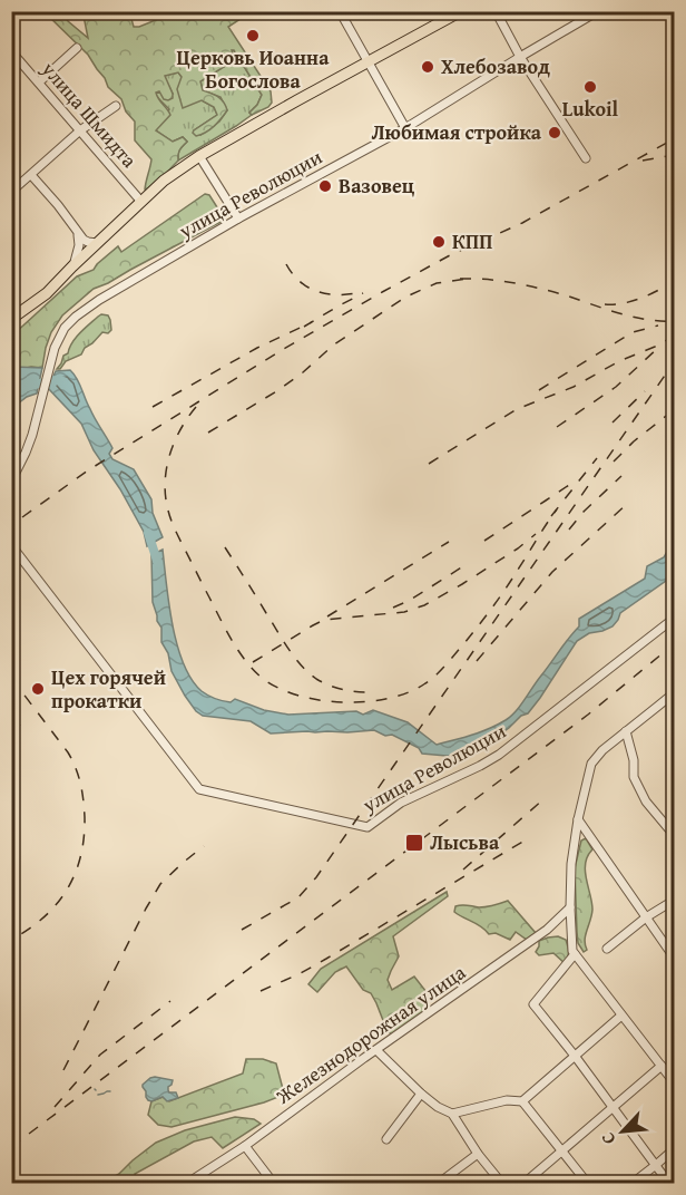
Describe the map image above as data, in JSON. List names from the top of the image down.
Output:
{
  "streets": {
    "street": ["улица Шмидта", "улица Революции", "Железнодорожная улица"]
  },
  "places": {
    "other": [
      "Церковь Иоанна Богослова",
      "Хлебозавод",
      "Lukoil",
      "Любимая стройка",
      "Вазовец",
      "КПП",
      "Цех горячей прокатки"
    ],
    "transit": ["Лысьва"]
  },
  "north": "bottom left"
}
